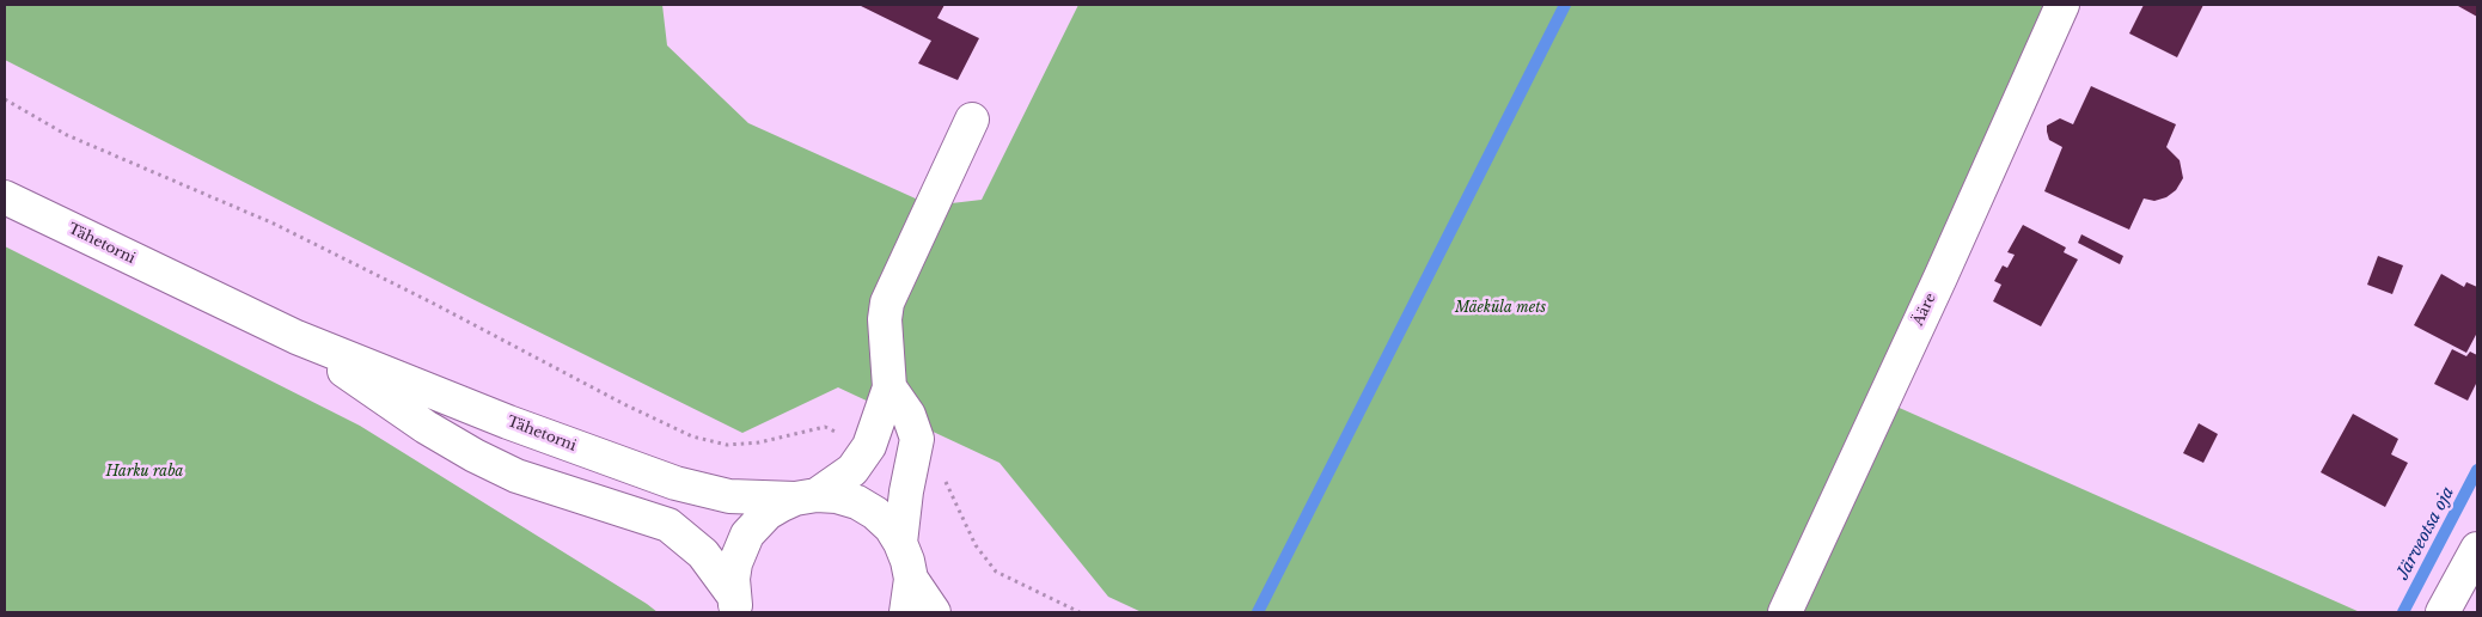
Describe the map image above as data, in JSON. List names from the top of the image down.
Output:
{
  "streets": {
    "street": ["Tähetorni", "Ääre"]
  },
  "water": ["Järveotsa oja"],
  "parks": ["Mäeküla mets", "Harku raba"]
}
